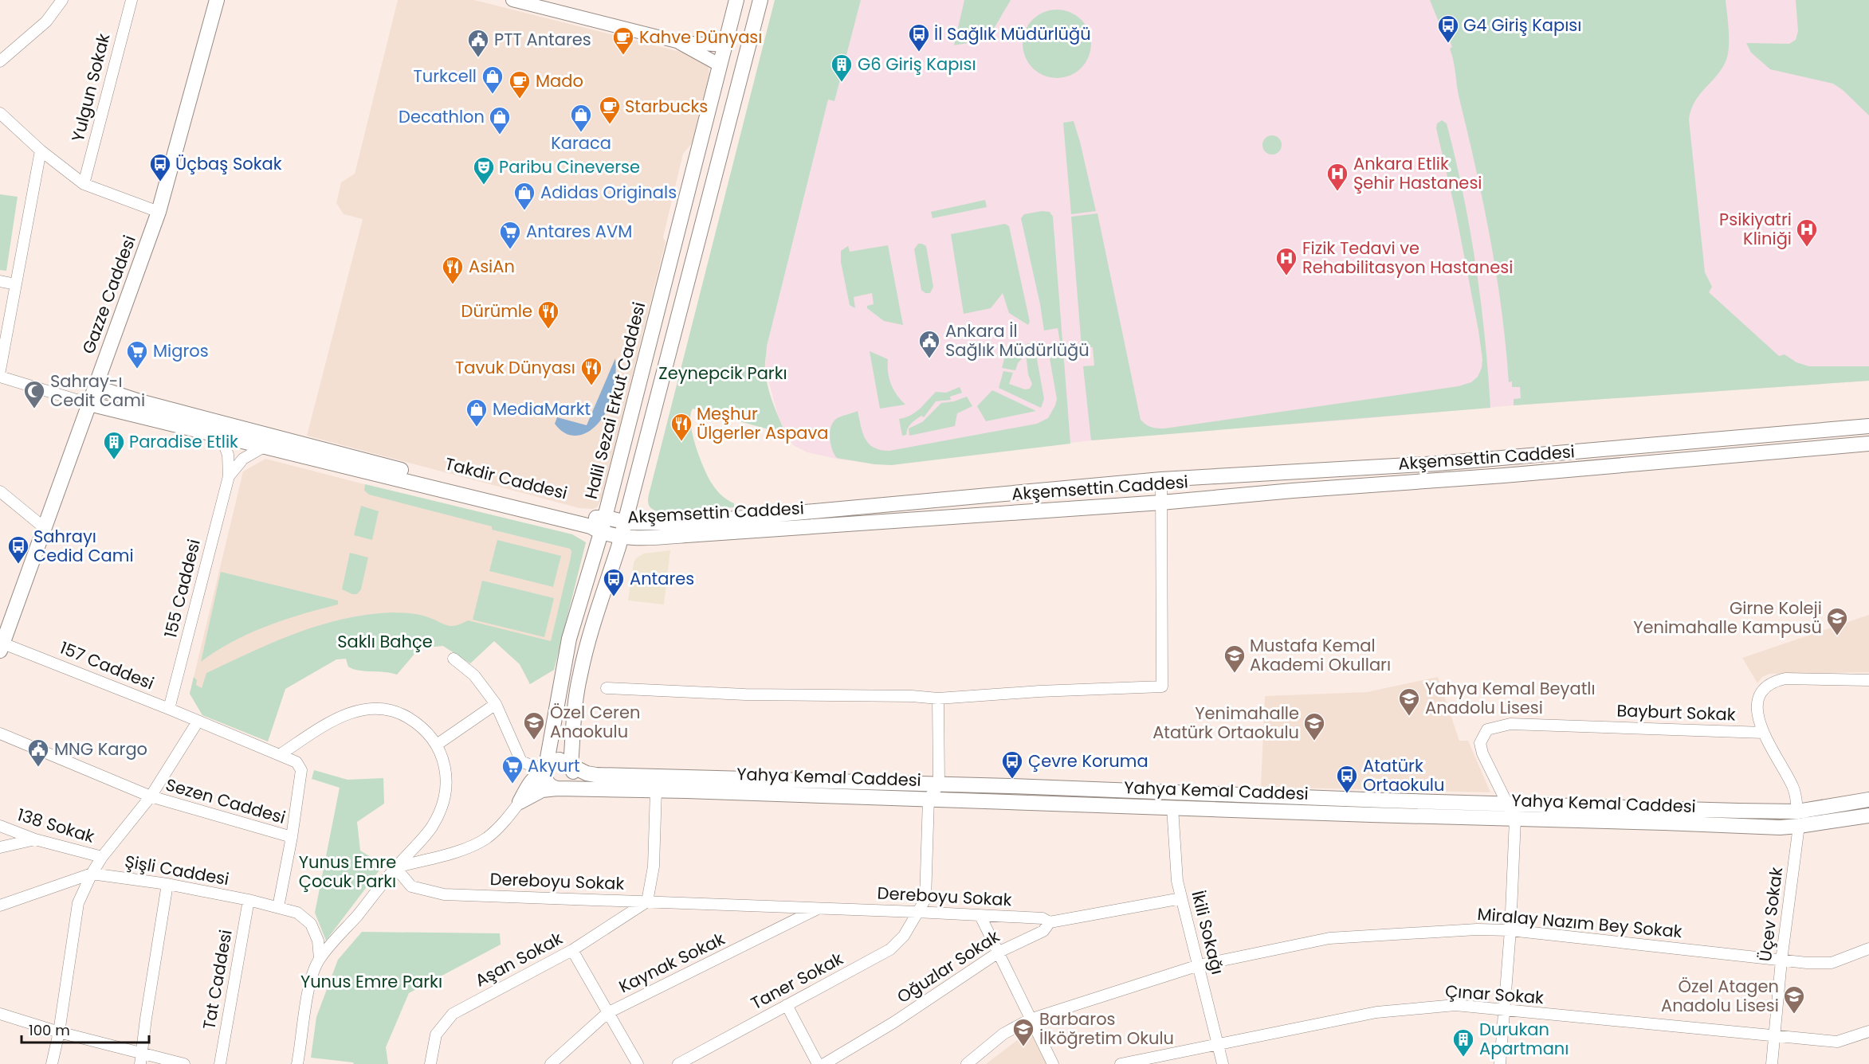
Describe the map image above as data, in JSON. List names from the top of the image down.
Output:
{
  "streets": {
    "main road": [
      "Gazze Caddesi",
      "Halil Sezai Erkut Caddesi",
      "Akşemsettin Caddesi",
      "Takdir Caddesi",
      "Yahya Kemal Caddesi"
    ],
    "street": [
      "Yulgun Sokak",
      "155 Caddesi",
      "157 Caddesi",
      "Bayburt Sokak",
      "Sezen Caddesi",
      "138 Sokak",
      "Şişli Caddesi",
      "Dereboyu Sokak",
      "Üçev Sokak",
      "Miralay Nazım Bey Sokak",
      "İkili Sokağı",
      "Aşan Sokak",
      "Kaynak Sokak",
      "Oğuzlar Sokak",
      "Tat Caddesi",
      "Taner Sokak",
      "Çınar Sokak"
    ]
  },
  "crossings": [
    ["Gazze Caddesi", "Takdir Caddesi"],
    ["Gazze Caddesi", "157 Caddesi"],
    ["Halil Sezai Erkut Caddesi", "Akşemsettin Caddesi"],
    ["Halil Sezai Erkut Caddesi", "Takdir Caddesi"],
    ["Takdir Caddesi", "155 Caddesi"],
    ["155 Caddesi", "157 Caddesi"],
    ["157 Caddesi", "Sezen Caddesi"],
    ["Bayburt Sokak", "Yahya Kemal Caddesi"],
    ["Bayburt Sokak", "Üçev Sokak"],
    ["Yahya Kemal Caddesi", "Üçev Sokak"],
    ["Yahya Kemal Caddesi", "İkili Sokağı"],
    ["Yahya Kemal Caddesi", "Taner Sokak"],
    ["Şişli Caddesi", "Tat Caddesi"],
    ["Dereboyu Sokak", "Aşan Sokak"],
    ["Dereboyu Sokak", "Kaynak Sokak"],
    ["Dereboyu Sokak", "Oğuzlar Sokak"],
    ["Dereboyu Sokak", "Taner Sokak"],
    ["Üçev Sokak", "Miralay Nazım Bey Sokak"],
    ["Üçev Sokak", "Çınar Sokak"],
    ["Miralay Nazım Bey Sokak", "İkili Sokağı"],
    ["İkili Sokağı", "Oğuzlar Sokak"],
    ["İkili Sokağı", "Çınar Sokak"]
  ],
  "parks": [
    "Zeynepcik Parkı",
    "Saklı Bahçe",
    "Yunus Emre Çocuk Parkı",
    "Yunus Emre Parkı"
  ],
  "places": {
    "bus stop": [
      "G4 Giriş Kapısı",
      "İl Sağlık Müdürlüğü",
      "Üçbaş Sokak",
      "Sahrayı Cedid Cami",
      "Antares",
      "Çevre Koruma",
      "Atatürk Ortaokulu"
    ],
    "cafe": ["Kahve Dünyası", "Mado", "Starbucks"],
    "public building": ["PTT Antares", "Ankara İl Sağlık Müdürlüğü", "MNG Kargo"],
    "building": ["G6 Giriş Kapısı", "Paradise Etlik", "Durukan Apartmanı"],
    "shop": [
      "Turkcell",
      "Karaca",
      "Decathlon",
      "Adidas Originals",
      "MediaMarkt"
    ],
    "theatre": ["Paribu Cineverse"],
    "hospital": ["Ankara Etlik Şehir Hastanesi", "Psikiyatri Kliniği", "Fizik Tedavi ve Rehabilitasyon Hastanesi"],
    "supermarket": ["Antares AVM", "Migros", "Akyurt"],
    "restaurant": [
      "AsiAn",
      "Dürümle",
      "Tavuk Dünyası",
      "Meşhur Ülgerler Aspava"
    ],
    "mosque": ["Sahray-ı Cedit Cami"],
    "school or university": [
      "Girne Koleji Yenimahalle Kampusü",
      "Mustafa Kemal Akademi Okulları",
      "Yahya Kemal Beyatlı Anadolu Lisesi",
      "Özel Ceren Anaokulu",
      "Yenimahalle Atatürk Ortaokulu",
      "Özel Atagen Anadolu Lisesi",
      "Barbaros İlköğretim Okulu"
    ]
  },
  "scale_bar": "100 m"
}
